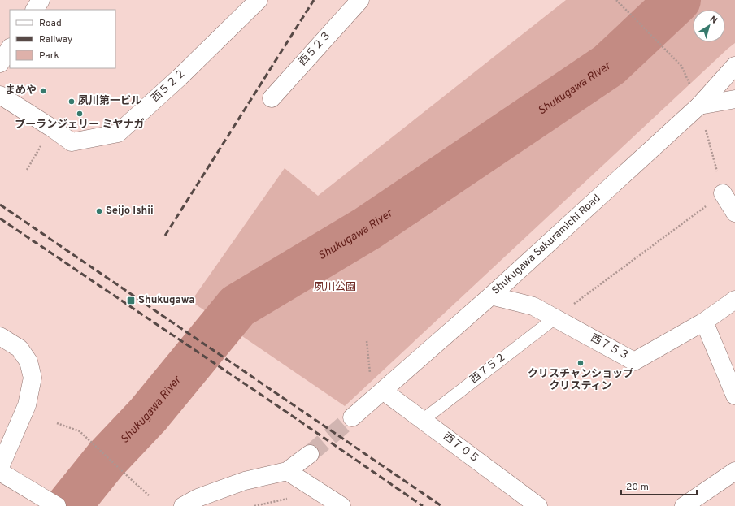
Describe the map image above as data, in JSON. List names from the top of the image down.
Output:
{
  "streets": {
    "street": [
      "西５２３",
      "西５２２",
      "Shukugawa Sakuramichi Road",
      "西７５３",
      "西７０５"
    ],
    "lane": ["西７５２"]
  },
  "crossings": [
    ["Shukugawa Sakuramichi Road", "西７５３"],
    ["Shukugawa Sakuramichi Road", "西７０５"],
    ["西７５３", "西７５２"],
    ["西７５２", "西７０５"]
  ],
  "water": ["Shukugawa River"],
  "parks": ["夙川公園"],
  "places": {
    "other": [
      "まめや",
      "夙川第一ビル",
      "ブーランジェリー ミヤナガ",
      "Seijo Ishii",
      "クリスチャンショップ クリスティン"
    ],
    "transit": ["Shukugawa"]
  },
  "legend": ["Road", "Railway", "Park"],
  "scale_bar": "20 m",
  "north": "top right"
}
